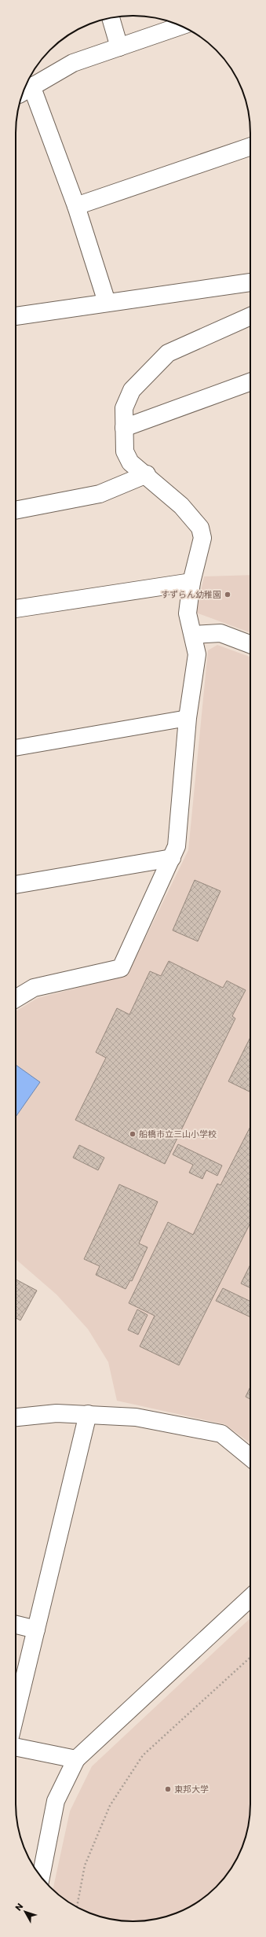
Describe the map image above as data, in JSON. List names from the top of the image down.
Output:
{
  "places": ["すずらん幼稚園", "船橋市立三山小学校", "東邦大学"],
  "north": "top left"
}
